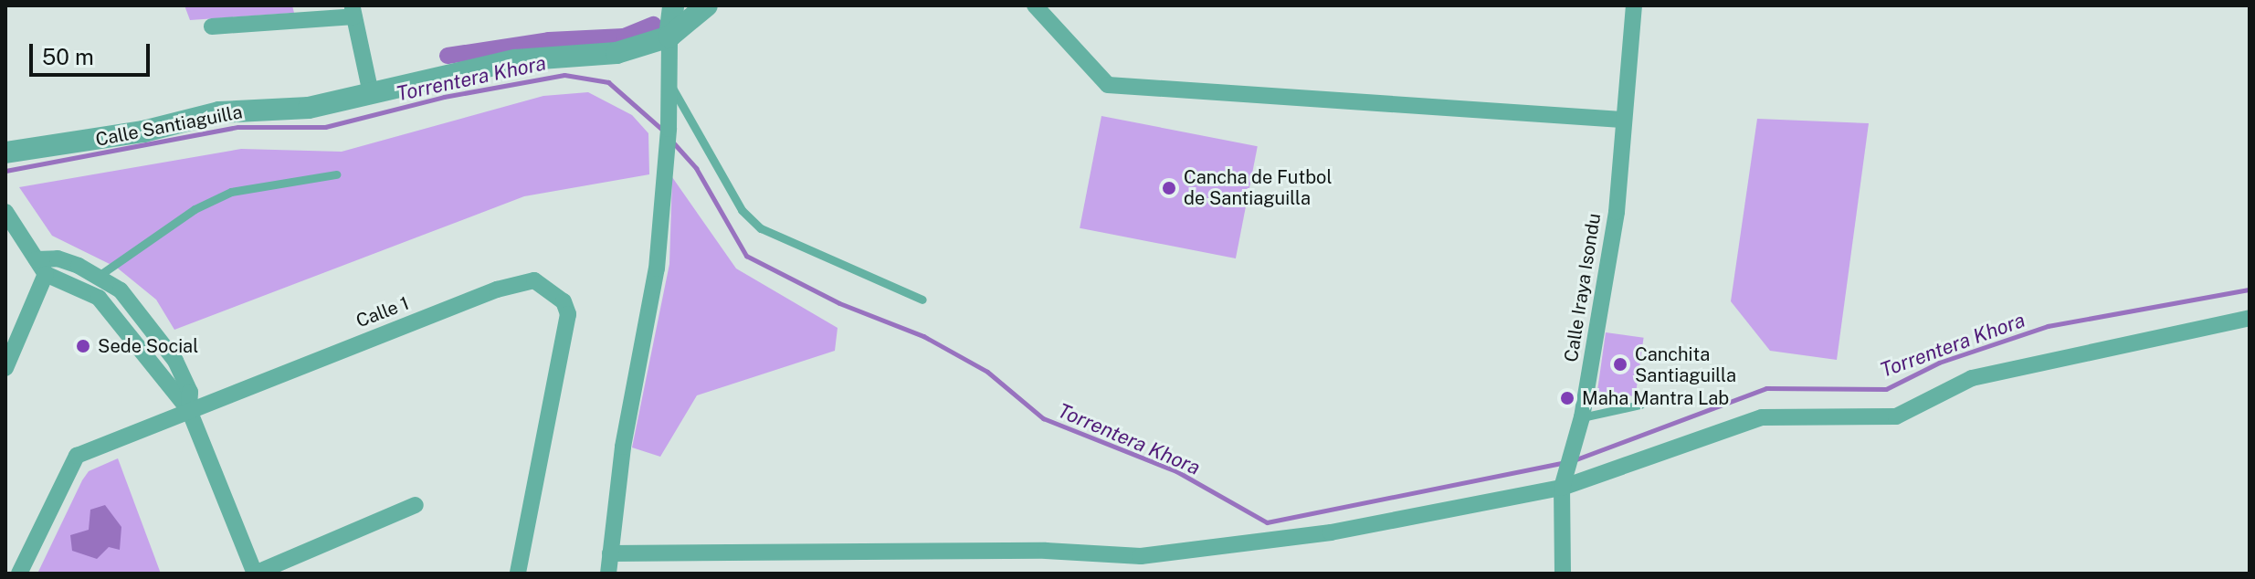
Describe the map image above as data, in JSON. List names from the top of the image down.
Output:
{
  "streets": {
    "street": ["Calle Santiaguilla", "Calle Iraya Isondu", "Calle 1"]
  },
  "water": ["Torrentera Khora"],
  "places": [
    "Cancha de Futbol de Santiaguilla",
    "Sede Social",
    "Canchita Santiaguilla",
    "Maha Mantra Lab"
  ],
  "scale_bar": "50 m"
}
